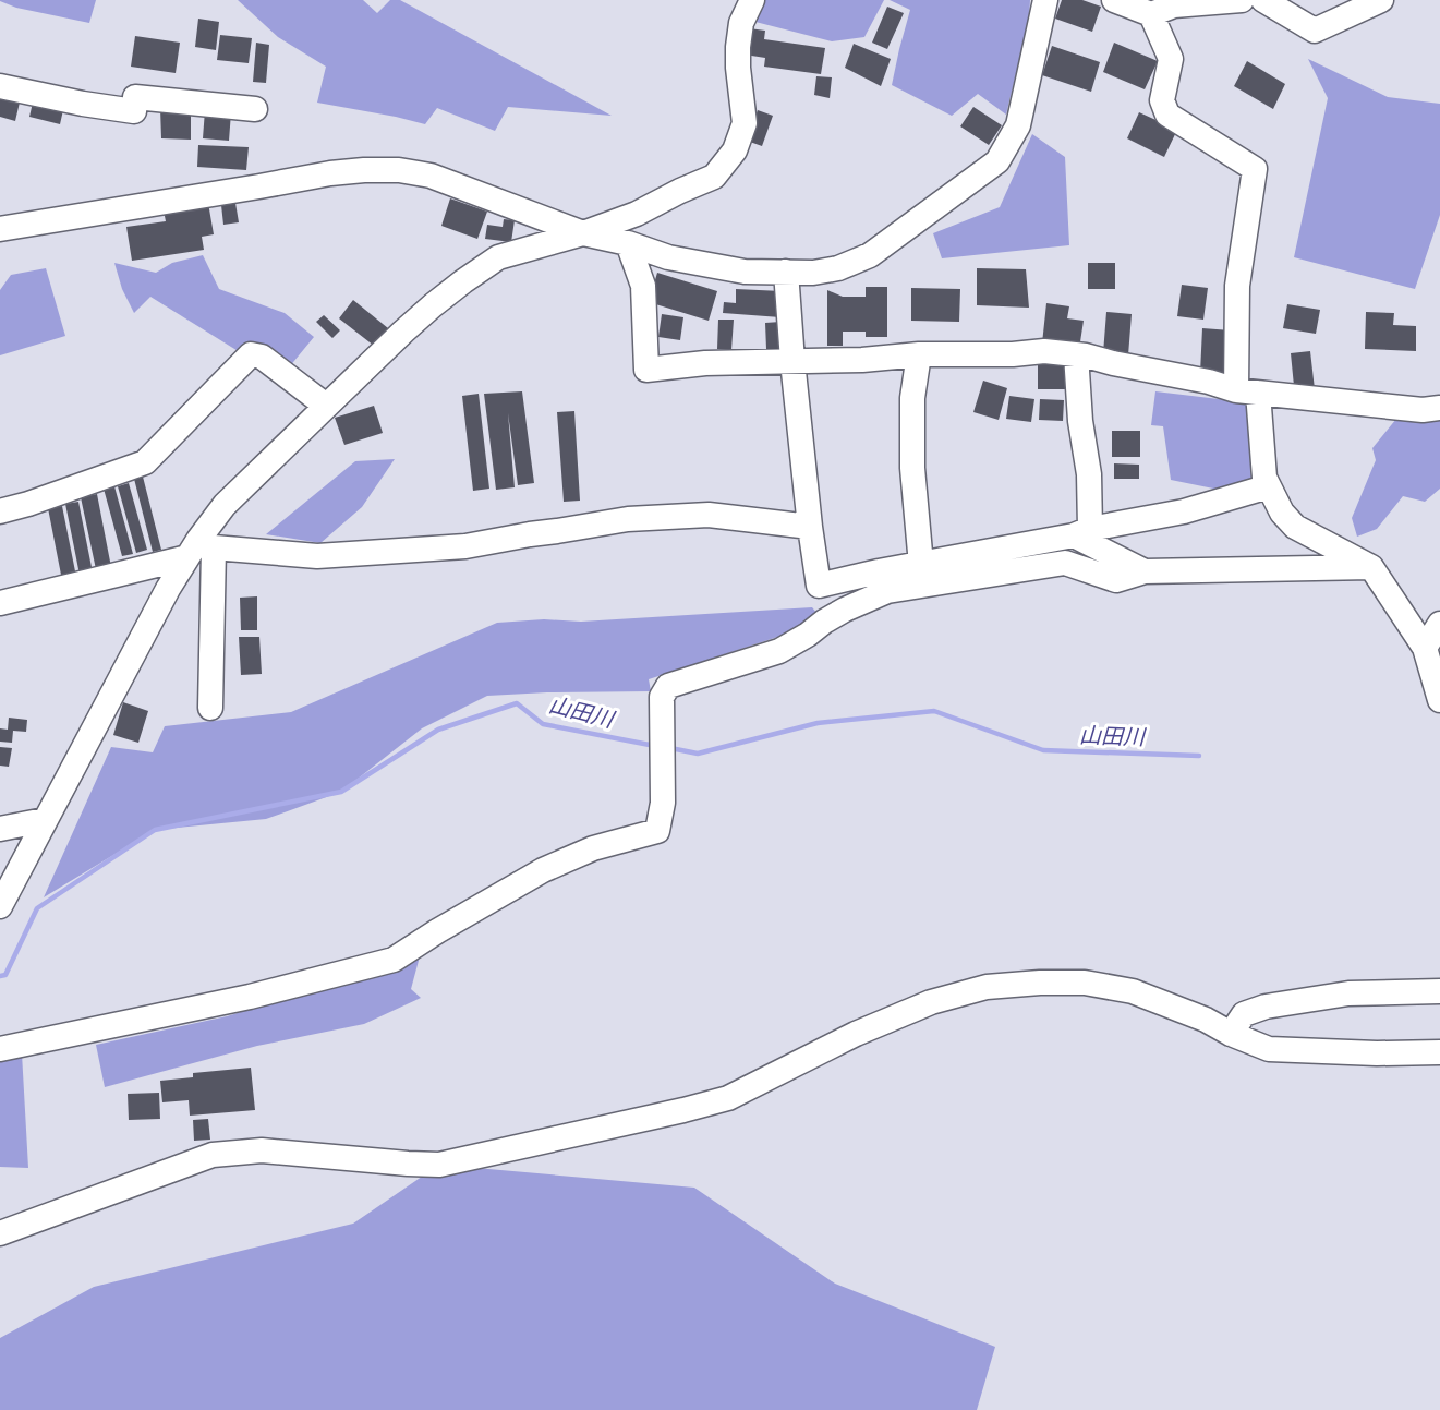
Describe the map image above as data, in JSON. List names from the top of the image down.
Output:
{
  "water": ["山田川"]
}
